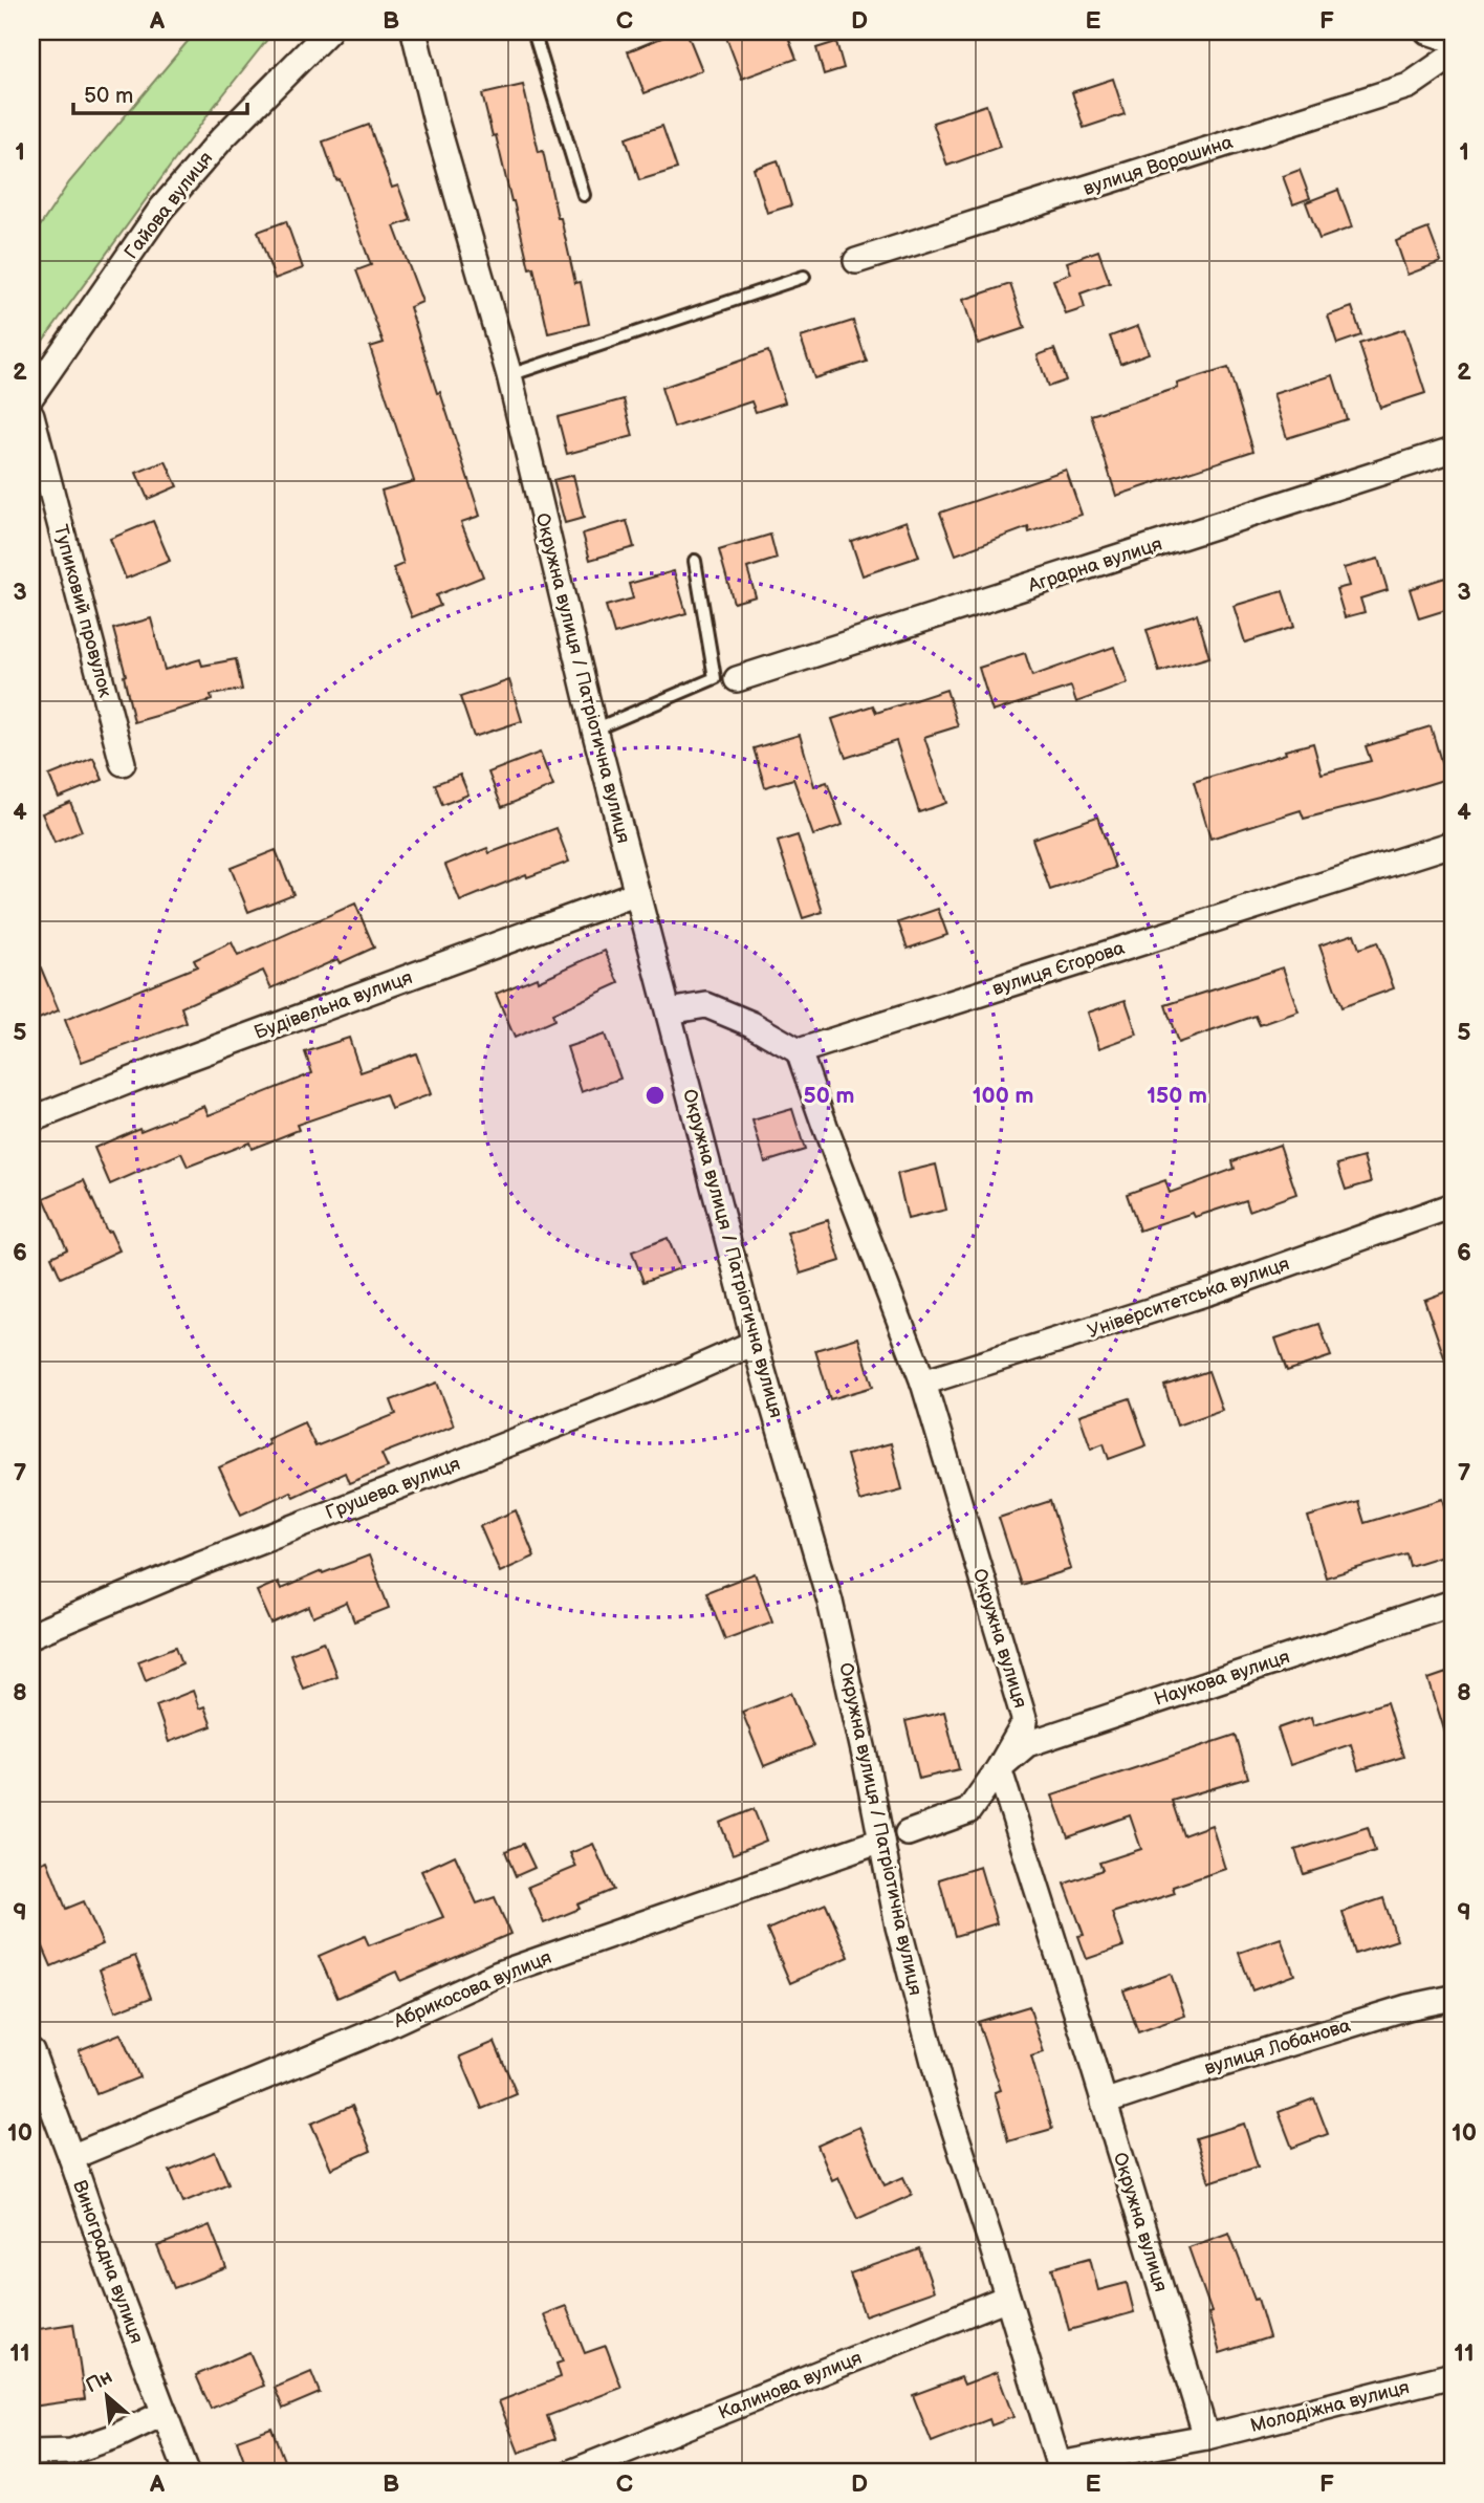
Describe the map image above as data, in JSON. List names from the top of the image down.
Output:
{
  "streets": {
    "street": [
      "вулиця Ворошина",
      "Гайова вулиця",
      "Аграрна вулиця",
      "Тупиковий провулок",
      "Окружна вулиця / Патріотична вулиця",
      "вулиця Єгорова",
      "Будівельна вулиця",
      "Університетська вулиця",
      "Грушева вулиця",
      "Окружна вулиця",
      "Наукова вулиця",
      "Абрикосова вулиця",
      "вулиця Лобанова",
      "Виноградна вулиця",
      "Калинова вулиця",
      "Молодіжна вулиця"
    ]
  },
  "crossings": [
    ["Окружна вулиця / Патріотична вулиця", "Будівельна вулиця"],
    ["Окружна вулиця / Патріотична вулиця", "Грушева вулиця"],
    ["Окружна вулиця / Патріотична вулиця", "Абрикосова вулиця"],
    ["Окружна вулиця / Патріотична вулиця", "Калинова вулиця"],
    ["Окружна вулиця / Патріотична вулиця", "Молодіжна вулиця"],
    ["вулиця Єгорова", "Окружна вулиця"],
    ["Університетська вулиця", "Окружна вулиця"],
    ["Окружна вулиця", "Наукова вулиця"],
    ["Окружна вулиця", "вулиця Лобанова"],
    ["Окружна вулиця", "Молодіжна вулиця"],
    ["Абрикосова вулиця", "Виноградна вулиця"]
  ],
  "scale_bar": "50 m",
  "north": "top left",
  "grid": {
    "columns": [
      "A",
      "B",
      "C",
      "D",
      "E",
      "F"
    ],
    "rows": [
      "1",
      "2",
      "3",
      "4",
      "5",
      "6",
      "7",
      "8",
      "9",
      "10",
      "11"
    ]
  },
  "rings": ["50 m", "100 m", "150 m"]
}
